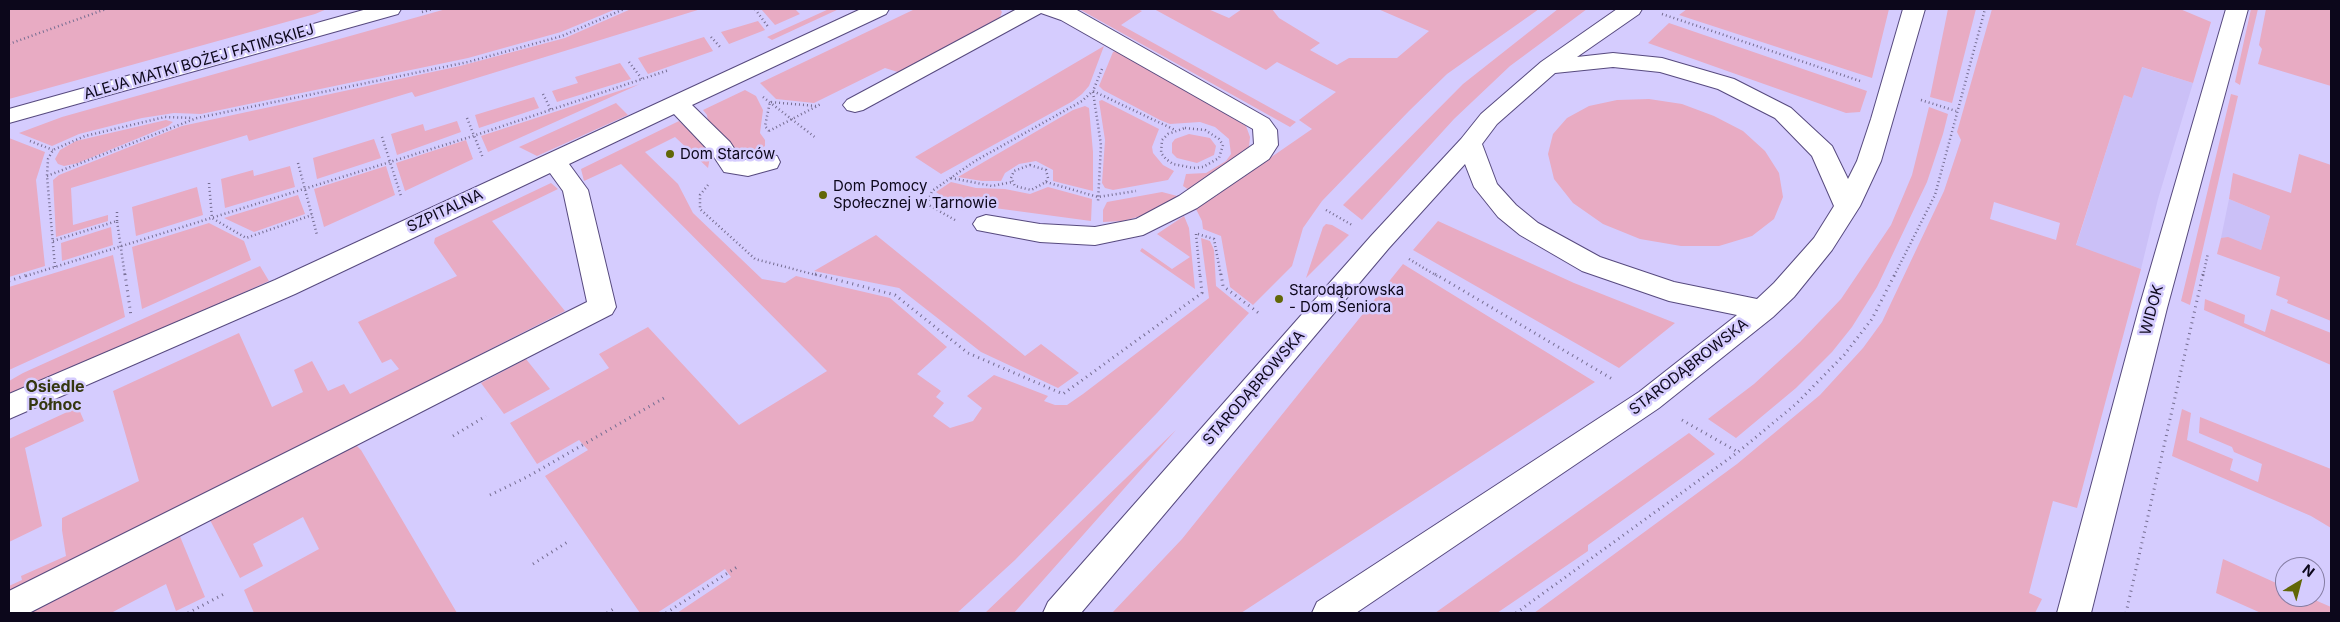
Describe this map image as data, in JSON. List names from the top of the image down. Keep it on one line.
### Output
{"streets":{"street":["ALEJA MATKI BOŻEJ FATIMSKIEJ","SZPITALNA","WIDOK","STARODĄBROWSKA"]},"districts":["Osiedle Północ"],"places":["Dom Starców","Dom Pomocy Społecznej w Tarnowie","Starodąbrowska - Dom Seniora"],"north":"top right"}
